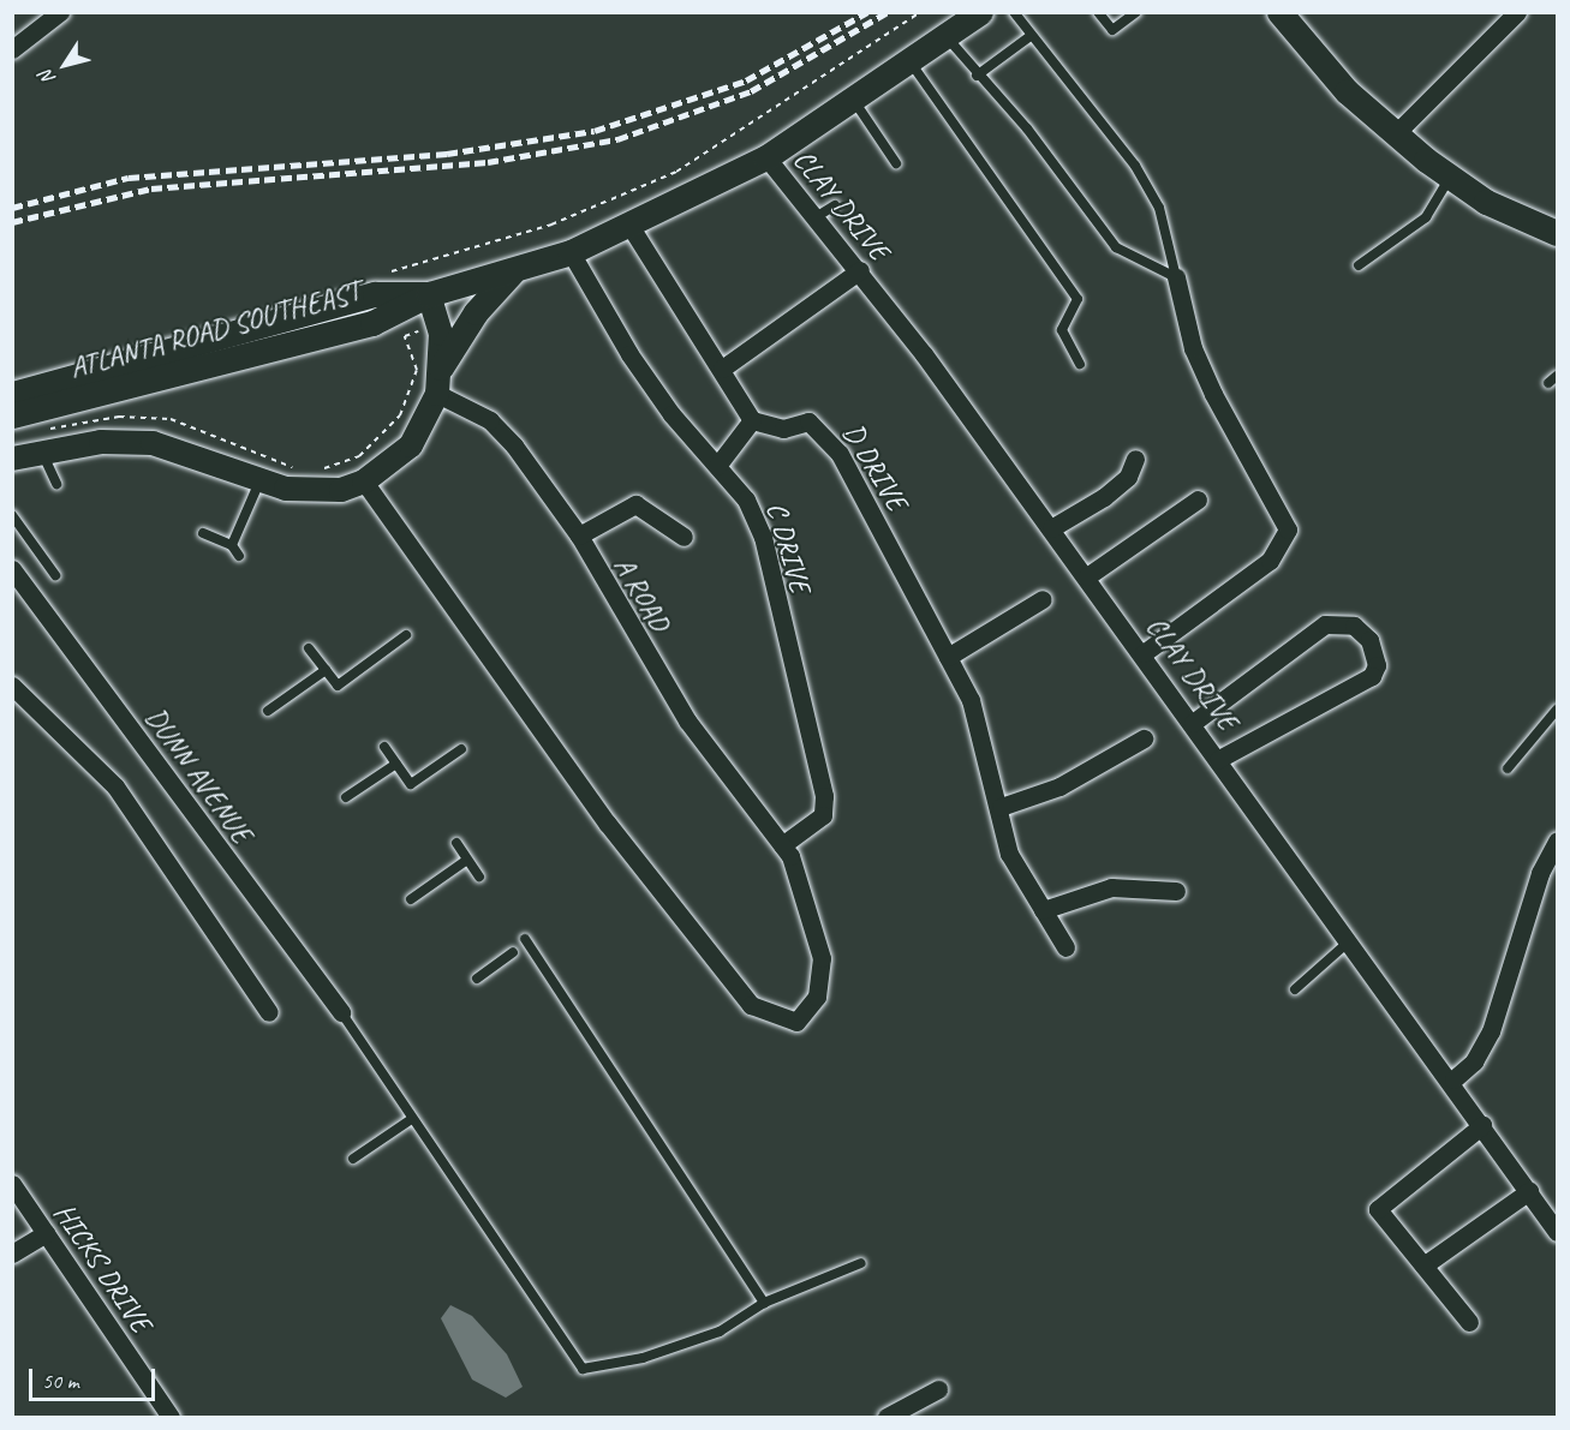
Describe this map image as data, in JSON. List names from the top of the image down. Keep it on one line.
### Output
{"streets":{"main road":["ATLANTA ROAD SOUTHEAST"],"street":["CLAY DRIVE","D DRIVE","C DRIVE","A ROAD","DUNN AVENUE","HICKS DRIVE"]},"crossings":[["CLAY DRIVE","ATLANTA ROAD SOUTHEAST"],["ATLANTA ROAD SOUTHEAST","C DRIVE"],["C DRIVE","A ROAD"]],"scale_bar":"50 m","north":"bottom left"}
